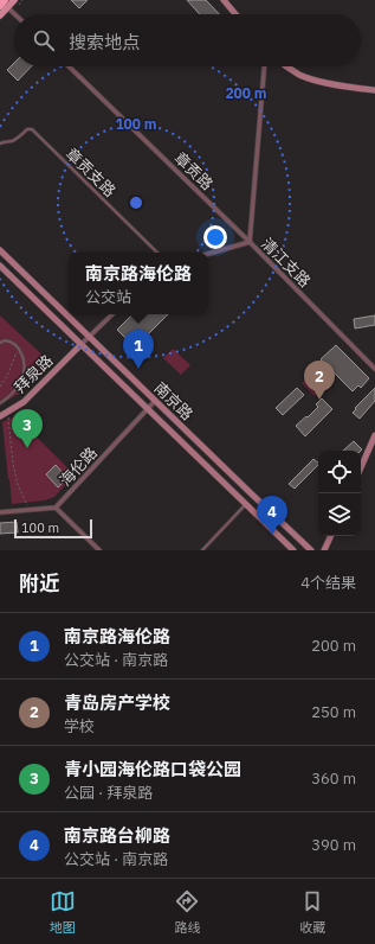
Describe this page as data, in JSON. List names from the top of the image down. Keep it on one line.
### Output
{"streets":{"main road":["拜泉路","南京路"],"street":["章贡路","清江支路","海伦路"],"lane":["章贡支路"]},"crossings":[["章贡路","清江支路"],["拜泉路","南京路"],["南京路","海伦路"]],"scale_bar":"100 m","page":{"search":"搜索地点","popup":["南京路海伦路","公交站"],"pins":["1","2","3","4"],"scale":"100 m","heading":["附近","4个结果"],"list":[{"mark":"1","name":"南京路海伦路","note":"公交站 · 南京路","value":"200 m"},{"mark":"2","name":"青岛房产学校","note":"学校","value":"250 m"},{"mark":"3","name":"青小园海伦路口袋公园","note":"公园 · 拜泉路","value":"360 m"},{"mark":"4","name":"南京路台柳路","note":"公交站 · 南京路","value":"390 m"}],"nav":["地图","路线","收藏"]},"rings":["200 m","100 m"]}
